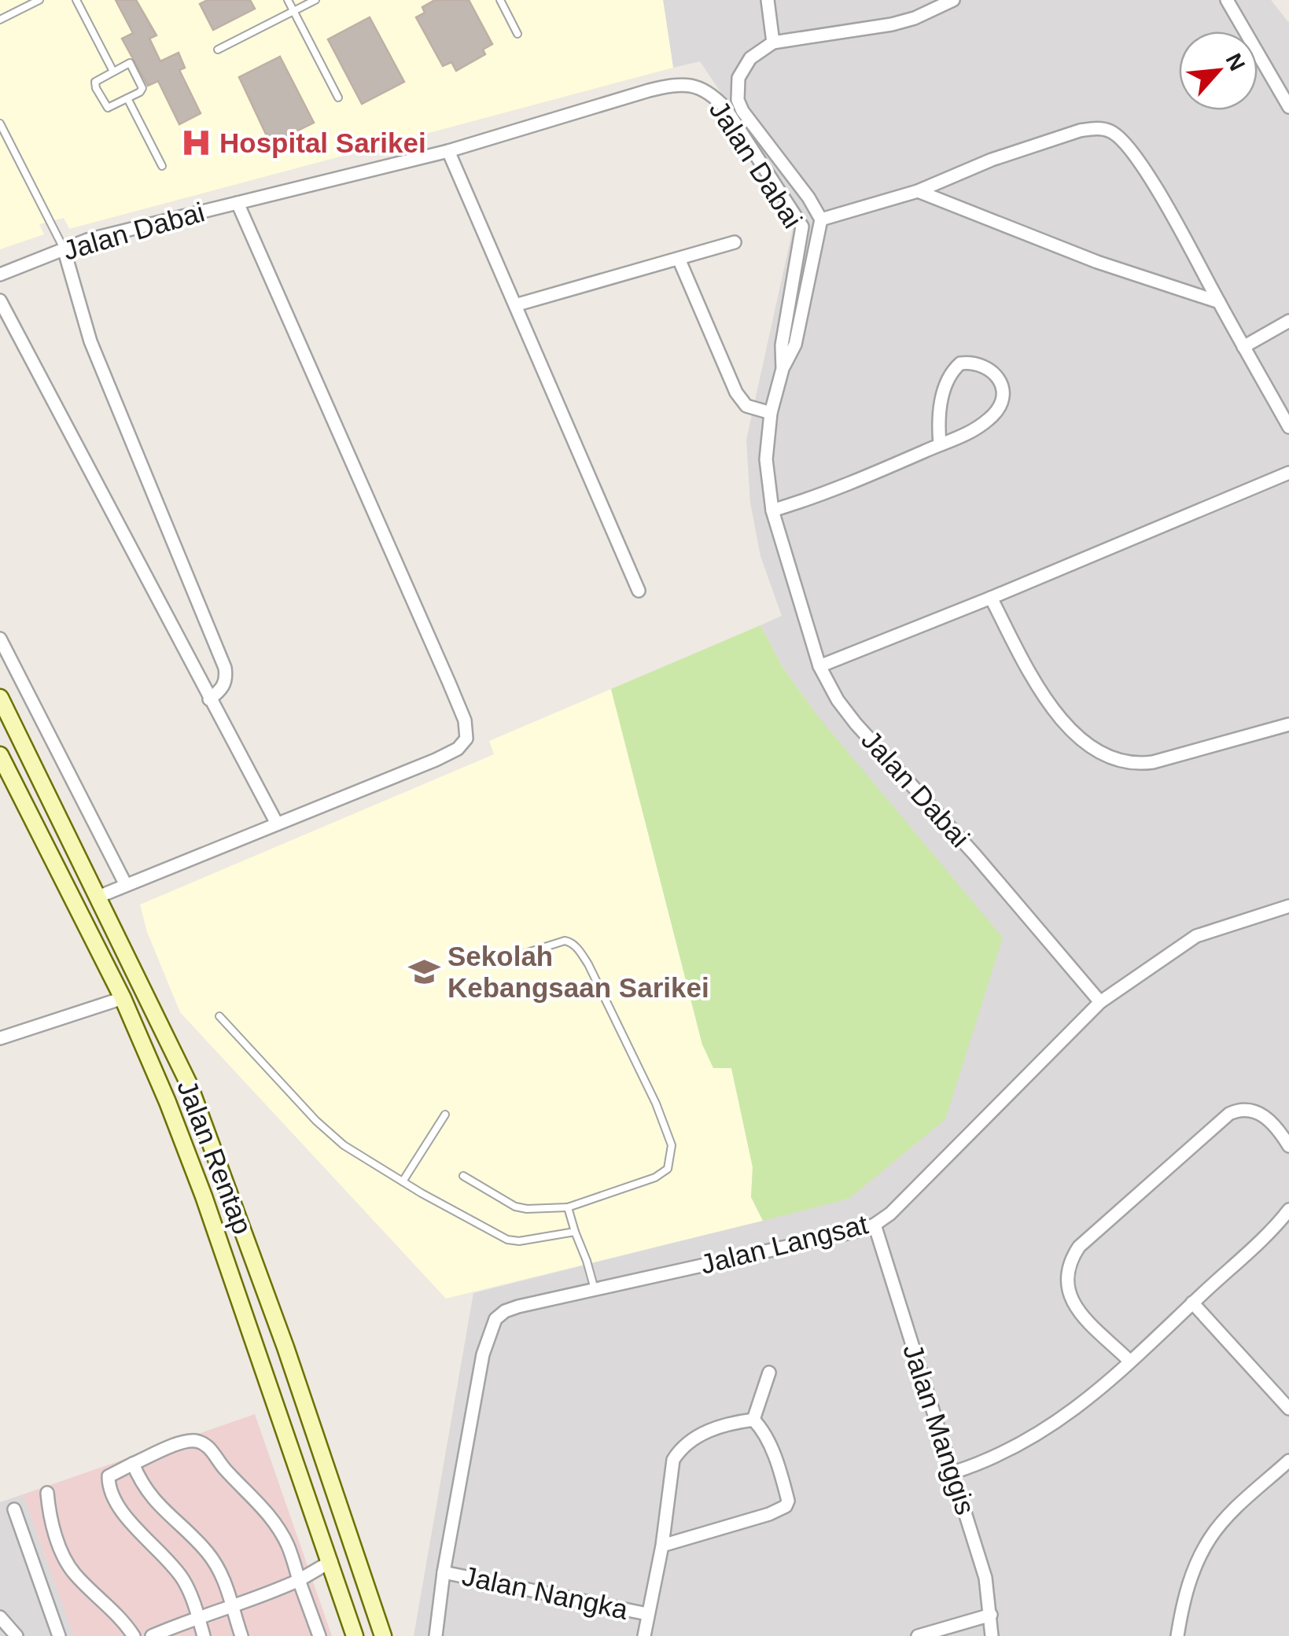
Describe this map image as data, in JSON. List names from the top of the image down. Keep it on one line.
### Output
{"streets":{"main road":["Jalan Rentap"],"street":["Jalan Dabai","Jalan Langsat","Jalan Manggis","Jalan Nangka"]},"crossings":[["Jalan Dabai","Jalan Langsat"],["Jalan Langsat","Jalan Manggis"],["Jalan Langsat","Jalan Nangka"]],"places":{"hospital":["Hospital Sarikei"],"school or university":["Sekolah Kebangsaan Sarikei"]},"north":"top right"}
